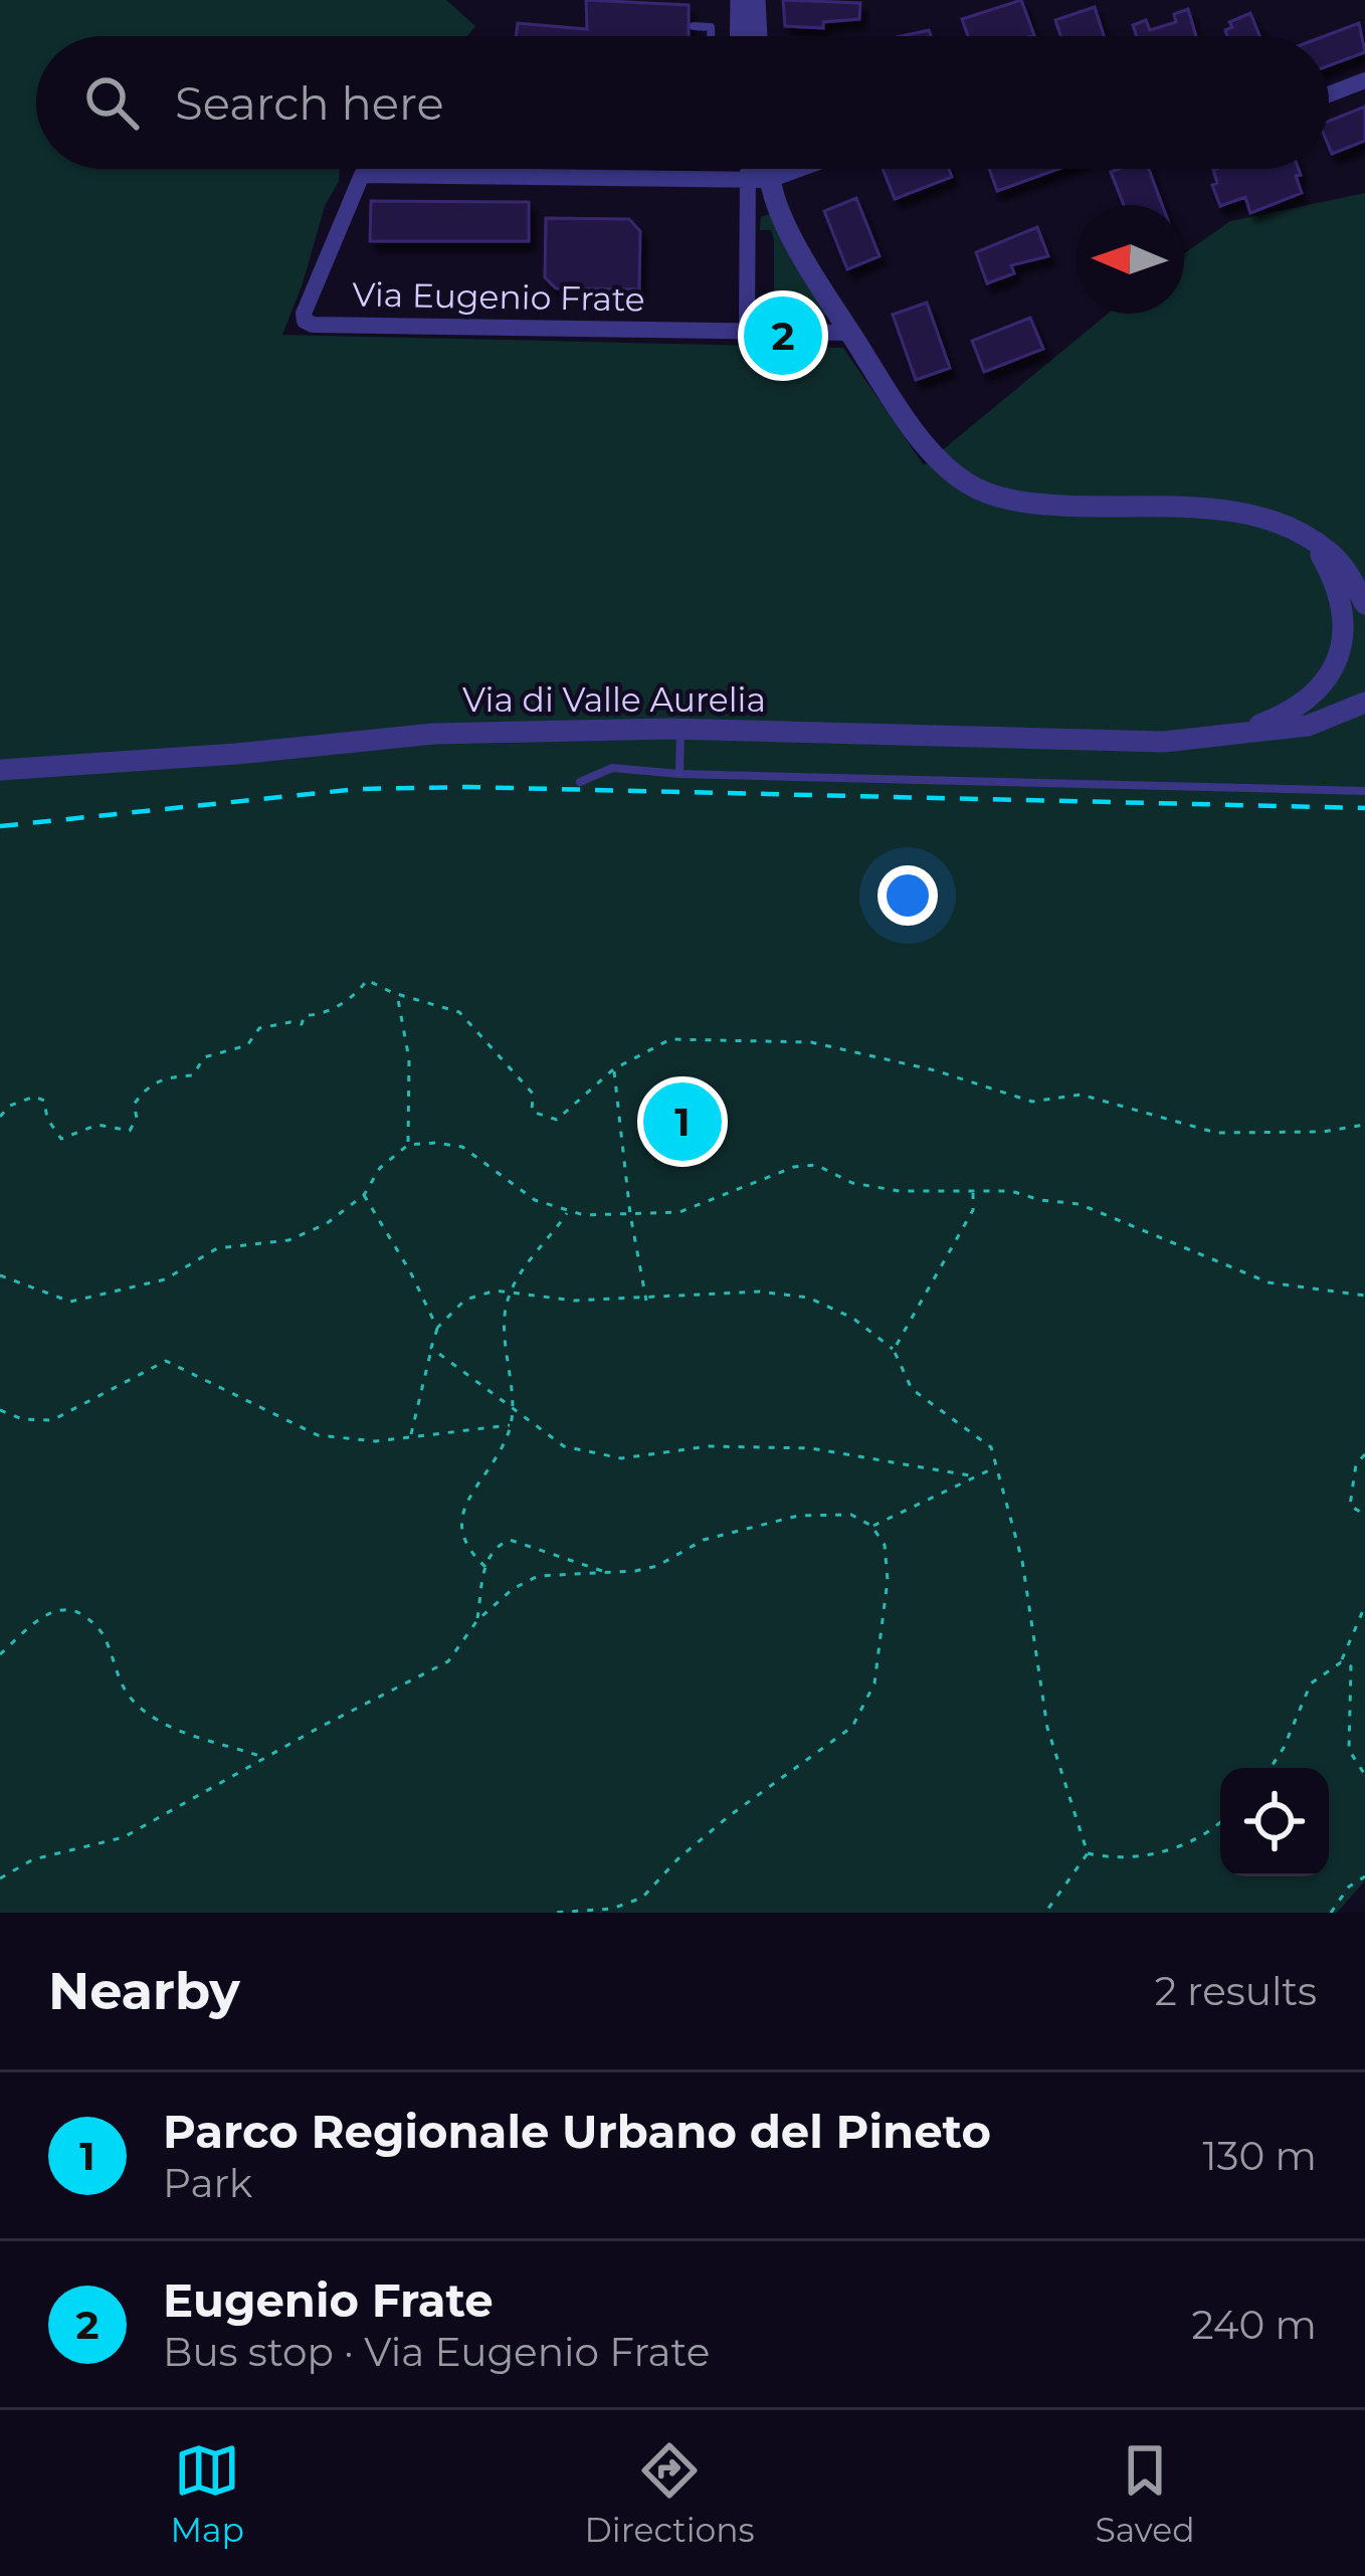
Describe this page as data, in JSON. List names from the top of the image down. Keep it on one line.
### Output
{"streets":{"street":["Via Eugenio Frate","Via di Valle Aurelia"]},"north":"left","page":{"search":"Search here","pins":["2","1"],"heading":["Nearby","2 results"],"list":[{"mark":"1","name":"Parco Regionale Urbano del Pineto","note":"Park","value":"130 m"},{"mark":"2","name":"Eugenio Frate","note":"Bus stop · Via Eugenio Frate","value":"240 m"}],"nav":["Map","Directions","Saved"]}}
